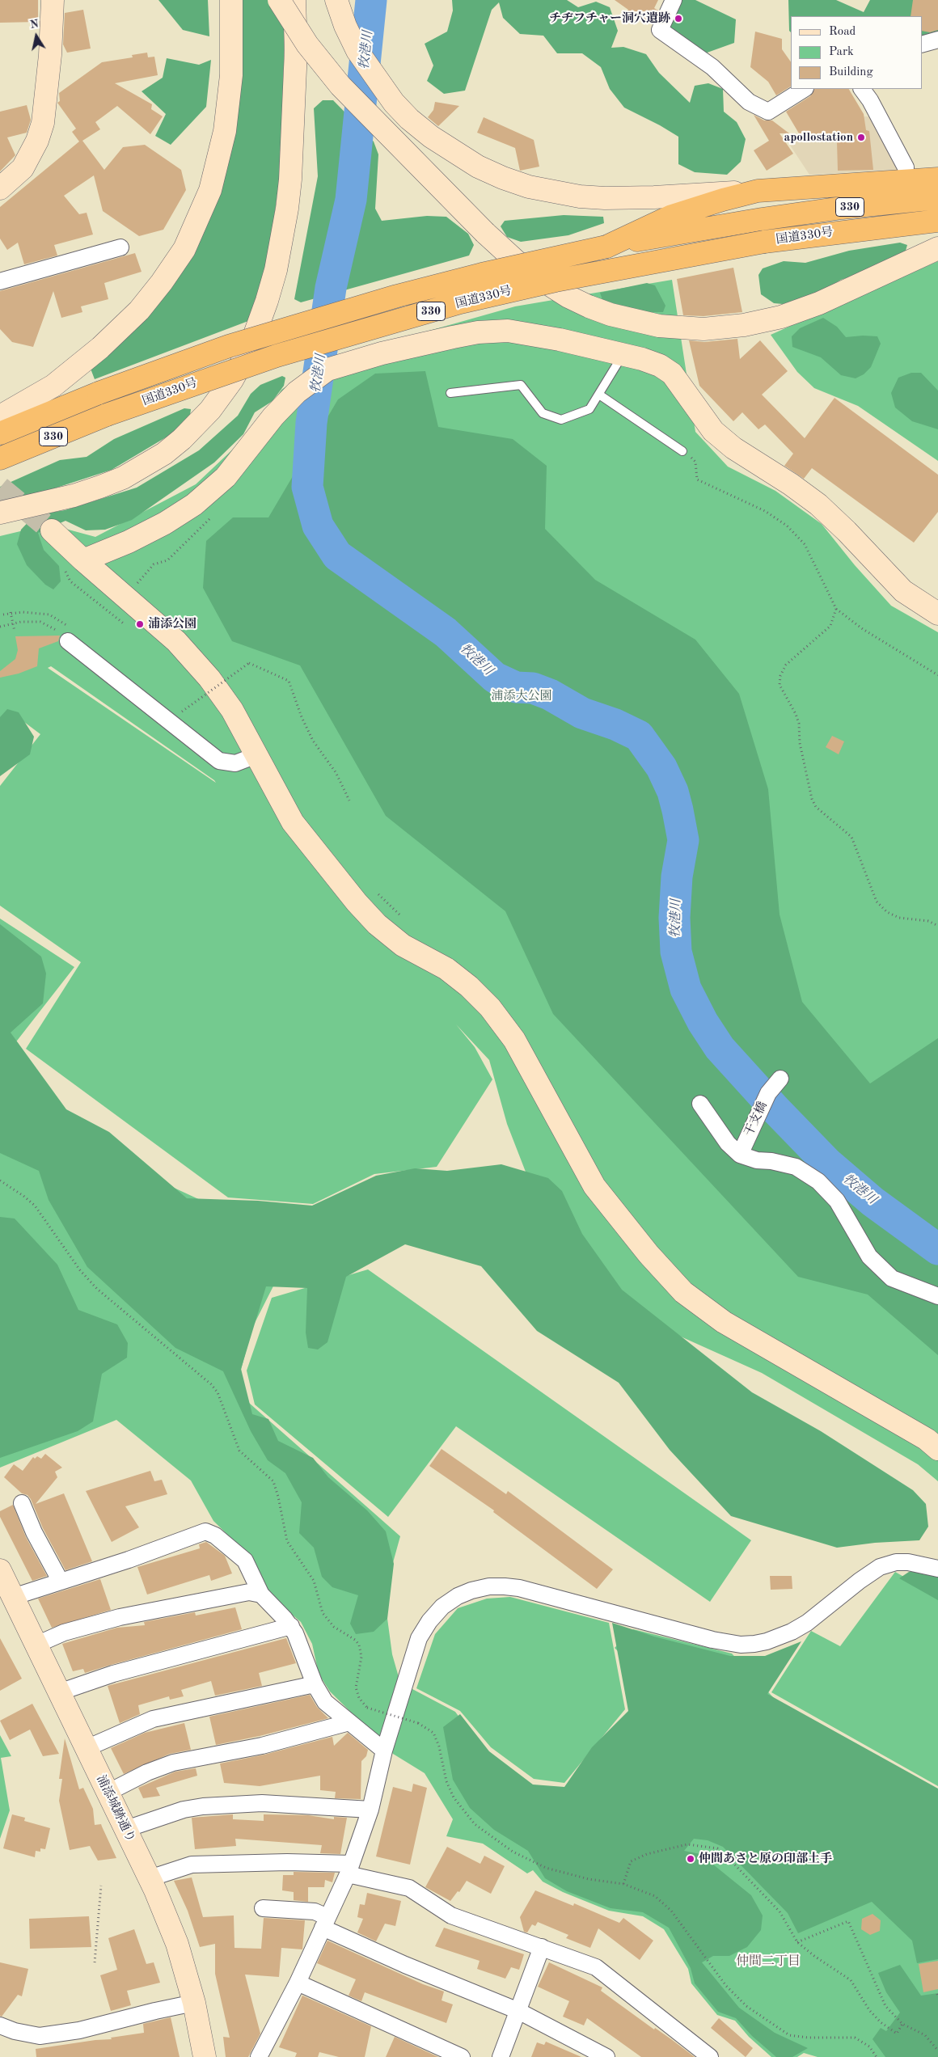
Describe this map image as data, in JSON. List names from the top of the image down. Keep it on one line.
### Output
{"streets":{"highway":["330","国道330号"],"main road":["浦添城跡通り"],"street":["干支橋"]},"crossings":[["330","国道330号"]],"districts":["仲間二丁目"],"water":["牧港川"],"parks":["浦添大公園"],"places":["チヂフチャー洞穴遺跡","apollostation","浦添公園","仲間あさと原の印部土手"],"legend":["Road","Park","Building"],"north":"top"}
